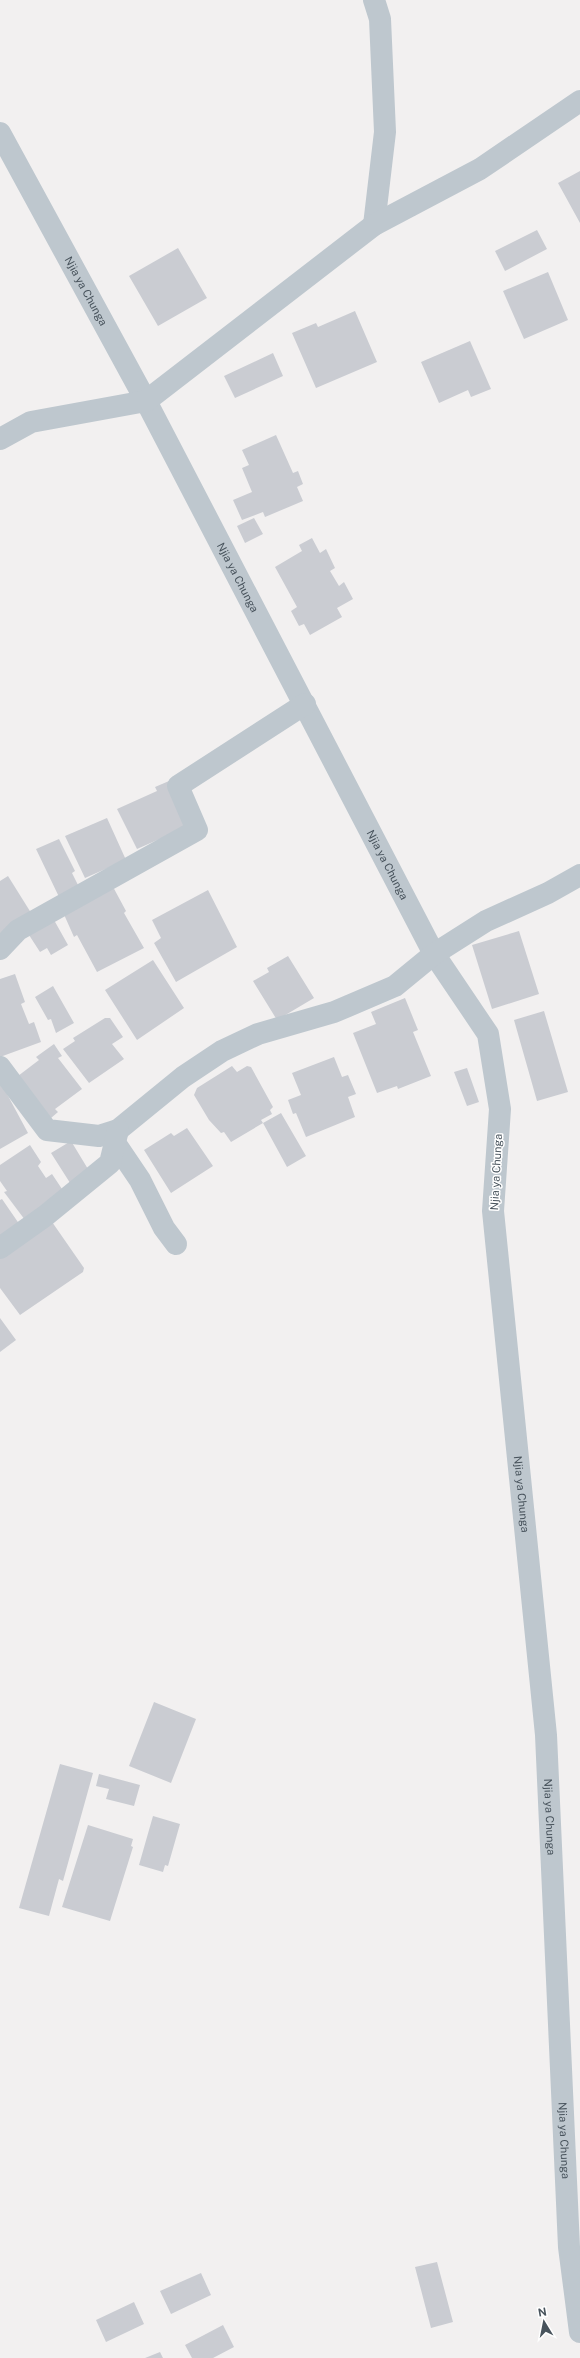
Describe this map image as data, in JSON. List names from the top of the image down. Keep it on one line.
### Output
{"streets":{"street":["Njia ya Chunga"]},"north":"top"}
